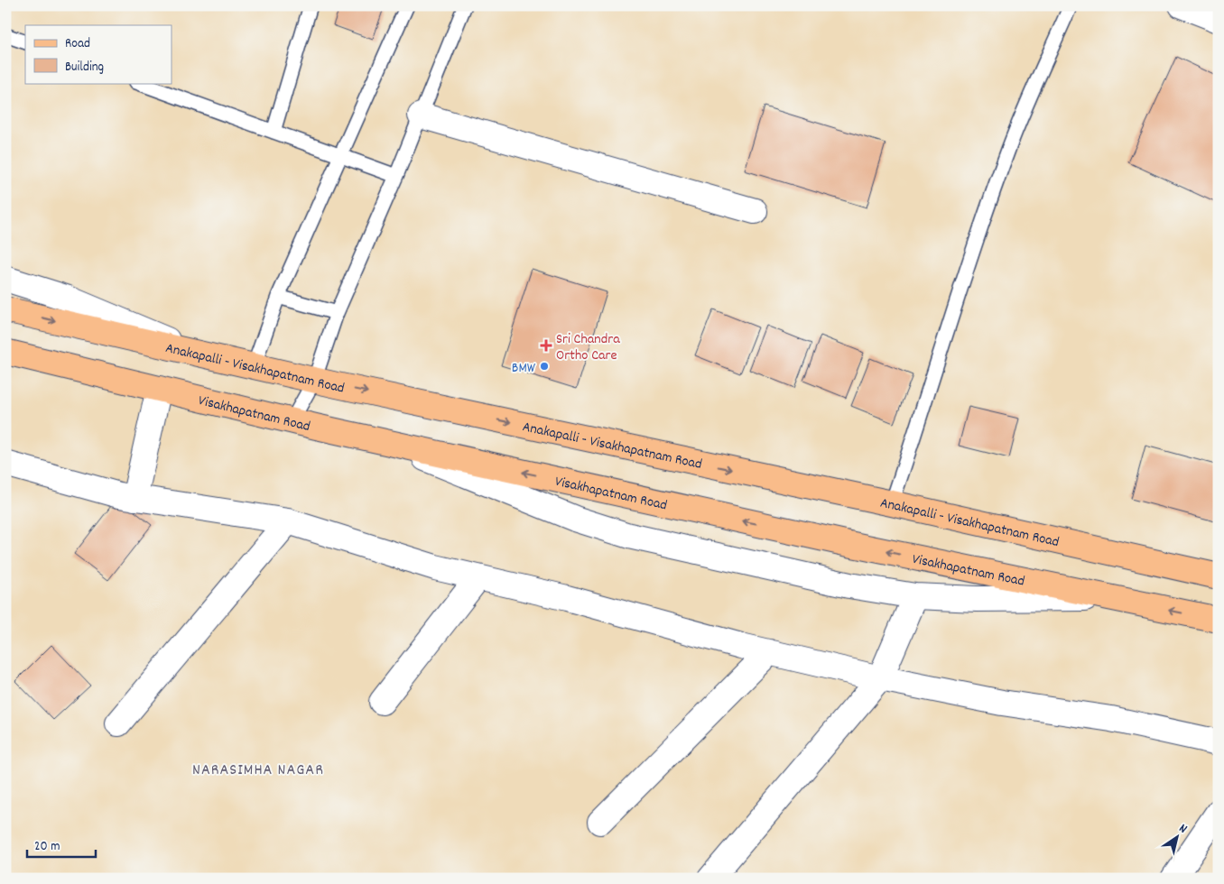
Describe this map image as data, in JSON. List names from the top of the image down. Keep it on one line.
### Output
{"streets":{"main road":["Anakapalli - Visakhapatnam Road","Visakhapatnam Road"]},"one_way":["Anakapalli - Visakhapatnam Road","Visakhapatnam Road"],"districts":["NARASIMHA NAGAR"],"places":{"health":["Sri Chandra Ortho Care"],"other":["BMW"]},"legend":["Road","Building"],"scale_bar":"20 m","north":"top right"}
